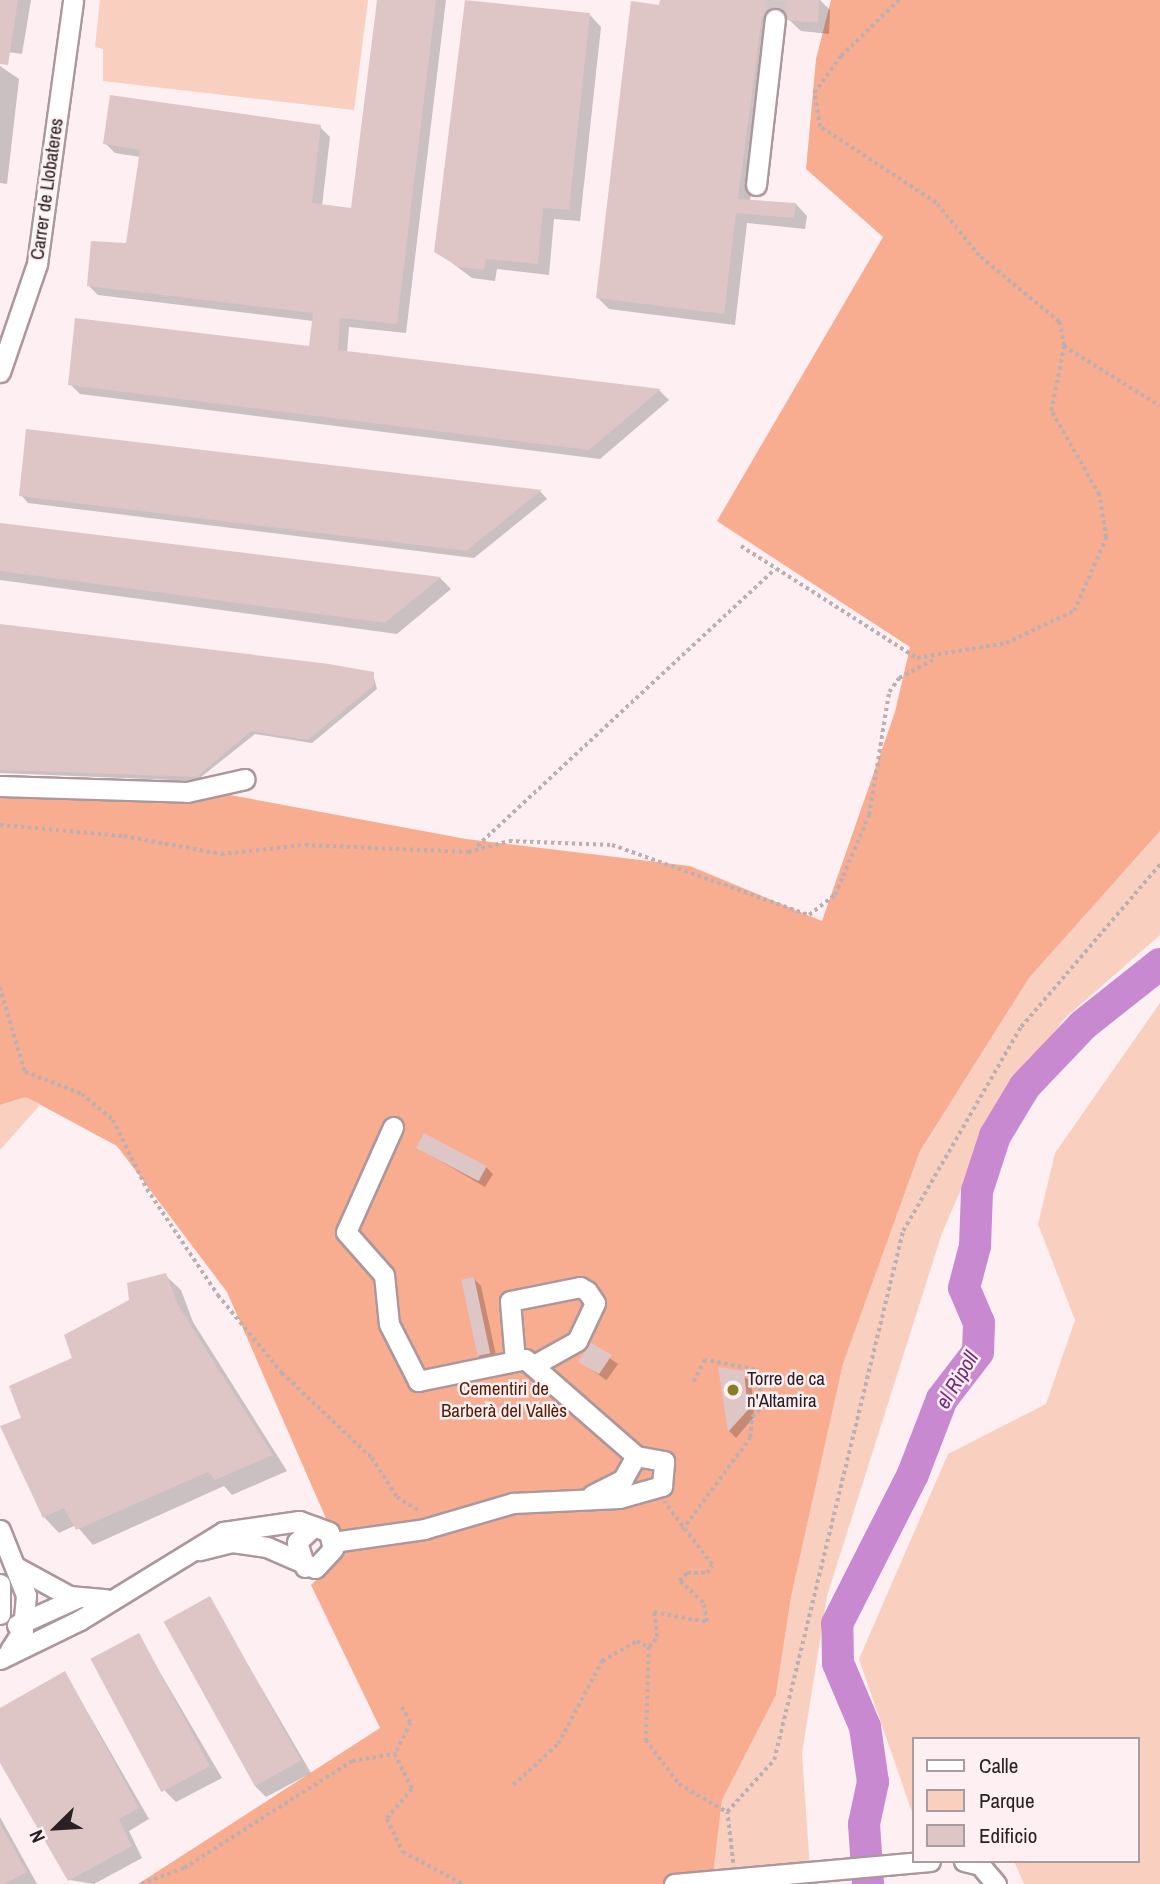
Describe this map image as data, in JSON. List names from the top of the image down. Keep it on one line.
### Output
{"streets":{"street":["Carrer de Llobateres"]},"water":["el Ripoll"],"parks":["Cementiri de Barberà del Vallès"],"places":["Torre de ca n'Altamira"],"legend":["Calle","Parque","Edificio"],"north":"bottom left"}
